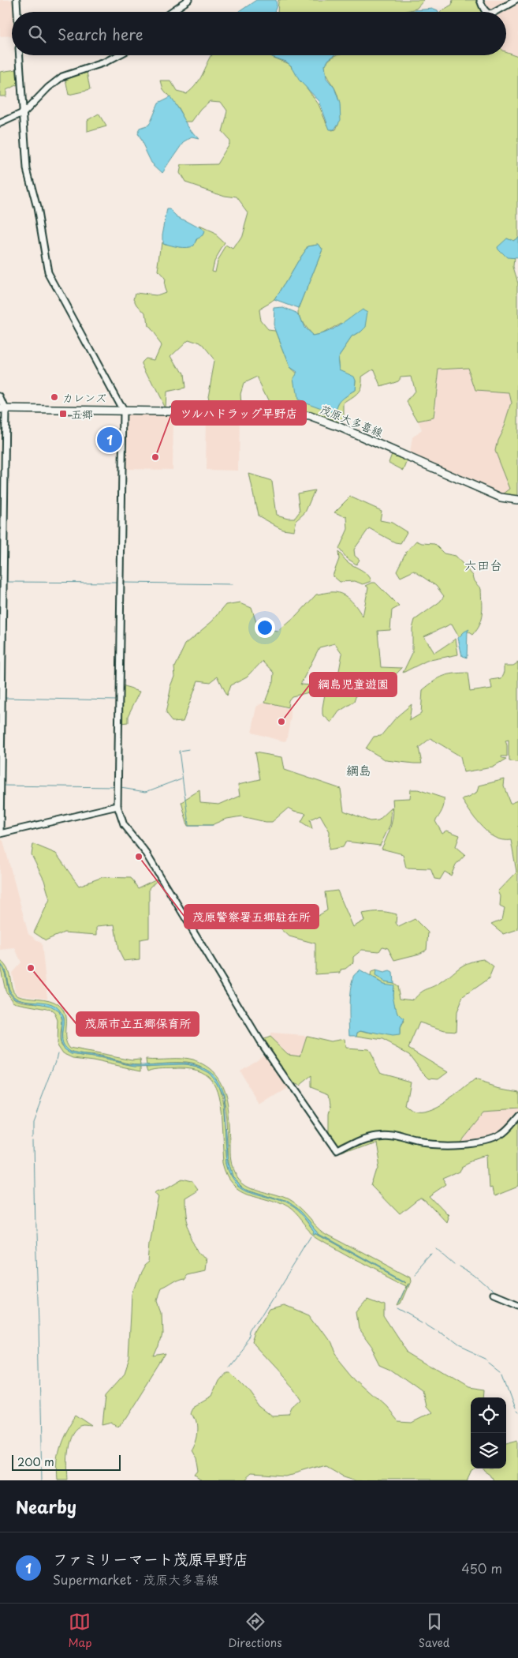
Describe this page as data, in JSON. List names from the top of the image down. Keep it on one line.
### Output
{"streets":{"main road":["茂原大多喜線"]},"districts":["六田台","綱島"],"places":{"other":["カレンズ","ツルハドラッグ早野店","綱島児童遊園","茂原警察署五郷駐在所","茂原市立五郷保育所"],"transit":["五郷"]},"scale_bar":"200 m","page":{"search":"Search here","pins":"1","scale":"200 m","heading":"Nearby","list":[{"mark":"1","name":"ファミリーマート茂原早野店","note":"Supermarket · 茂原大多喜線","value":"450 m"}],"nav":["Map","Directions","Saved"]}}
